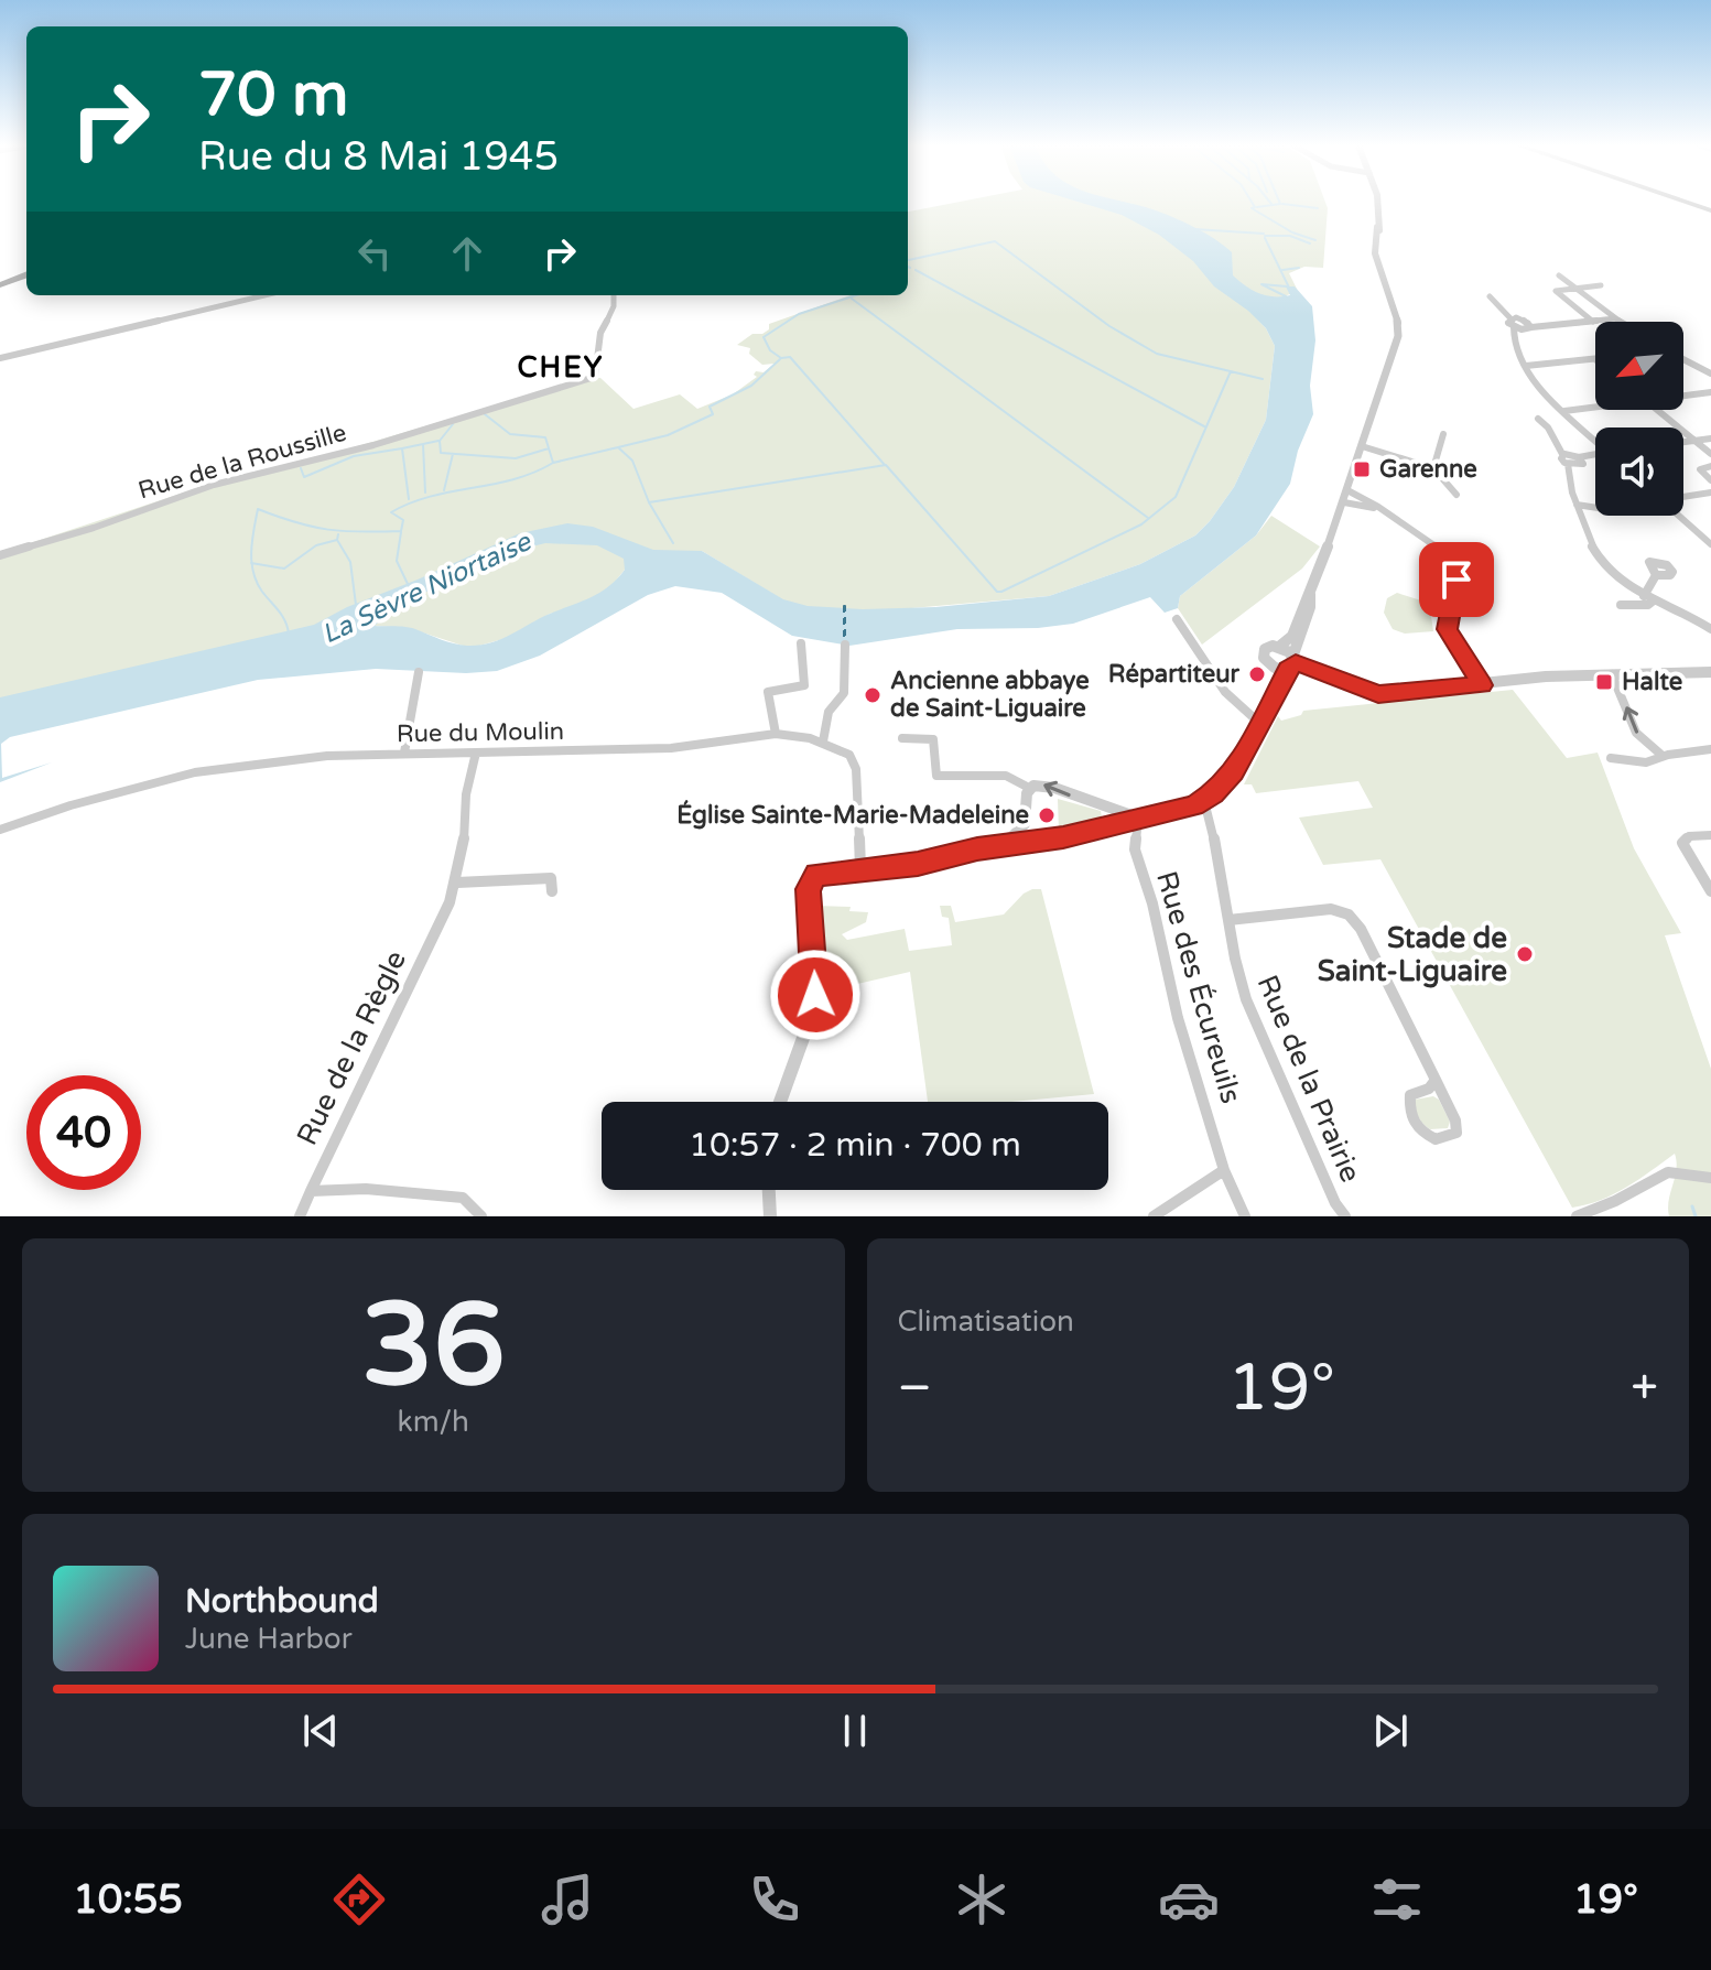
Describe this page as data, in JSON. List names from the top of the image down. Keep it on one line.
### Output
{"streets":{"street":["Rue de la Roussille","Rue du Moulin","Rue des Écureuils","Rue de la Règle","Rue de la Prairie"]},"crossings":[["Rue du Moulin","Rue de la Règle"]],"districts":["CHEY"],"water":["La Sèvre Niortaise"],"places":{"transit":["Garenne","Halte"],"other":["Répartiteur","Ancienne abbaye de Saint-Liguaire","Église Sainte-Marie-Madeleine","Stade de Saint-Liguaire"]},"north":"bottom left","page":{"turn":["70 m","Rue du 8 Mai 1945"],"limit":"40","trip":"10:57 · 2 min · 700 m","tile":[["36","km/h"],"Climatisation"],"heat":["−","19°","+"],"song":["Northbound","June Harbor"],"tabs":["10:55","19°"]}}
